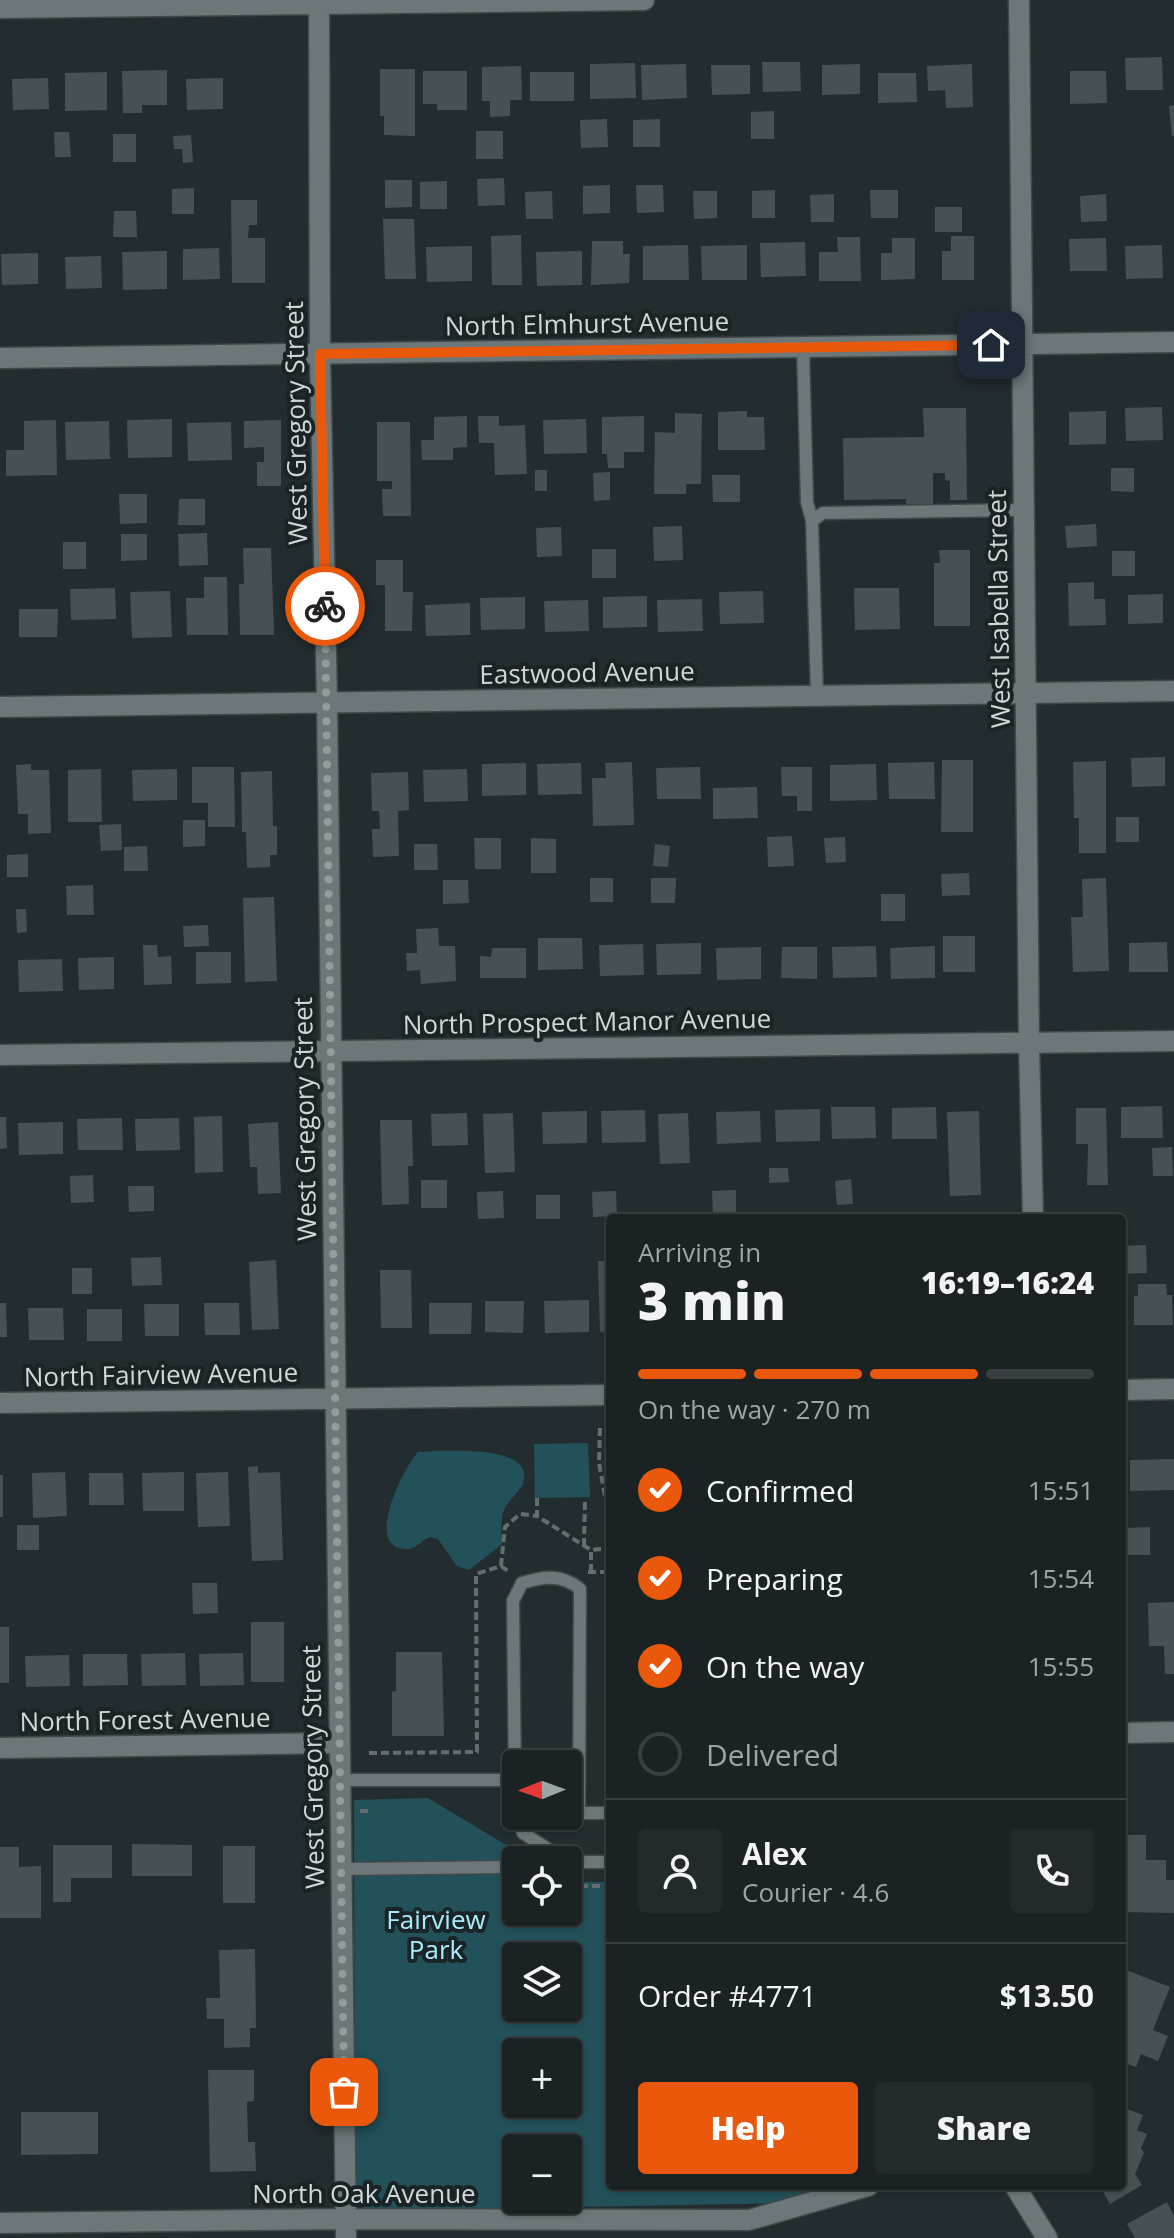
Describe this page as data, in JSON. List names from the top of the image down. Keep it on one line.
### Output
{"streets":{"street":["North Elmhurst Avenue","West Gregory Street","West Isabella Street","Eastwood Avenue","North Prospect Manor Avenue","North Fairview Avenue","North Forest Avenue","North Oak Avenue"]},"crossings":[["North Elmhurst Avenue","West Gregory Street"],["North Elmhurst Avenue","West Isabella Street"],["West Gregory Street","Eastwood Avenue"],["West Gregory Street","North Prospect Manor Avenue"],["West Gregory Street","North Fairview Avenue"],["West Gregory Street","North Forest Avenue"],["West Gregory Street","North Oak Avenue"],["West Isabella Street","Eastwood Avenue"],["West Isabella Street","North Prospect Manor Avenue"]],"parks":["Fairview Park"],"north":"left","page":{"heading":["3 min","Arriving in","16:19–16:24"],"panel":["Alex","Courier · 4.6","Order #4771","$13.50"],"bar":"On the way · 270 m","list":[["Confirmed","15:51"],["Preparing","15:54"],["On the way","15:55"],"Delivered"],"map_buttons":["+","−"],"buttons":["Help","Share"]}}
